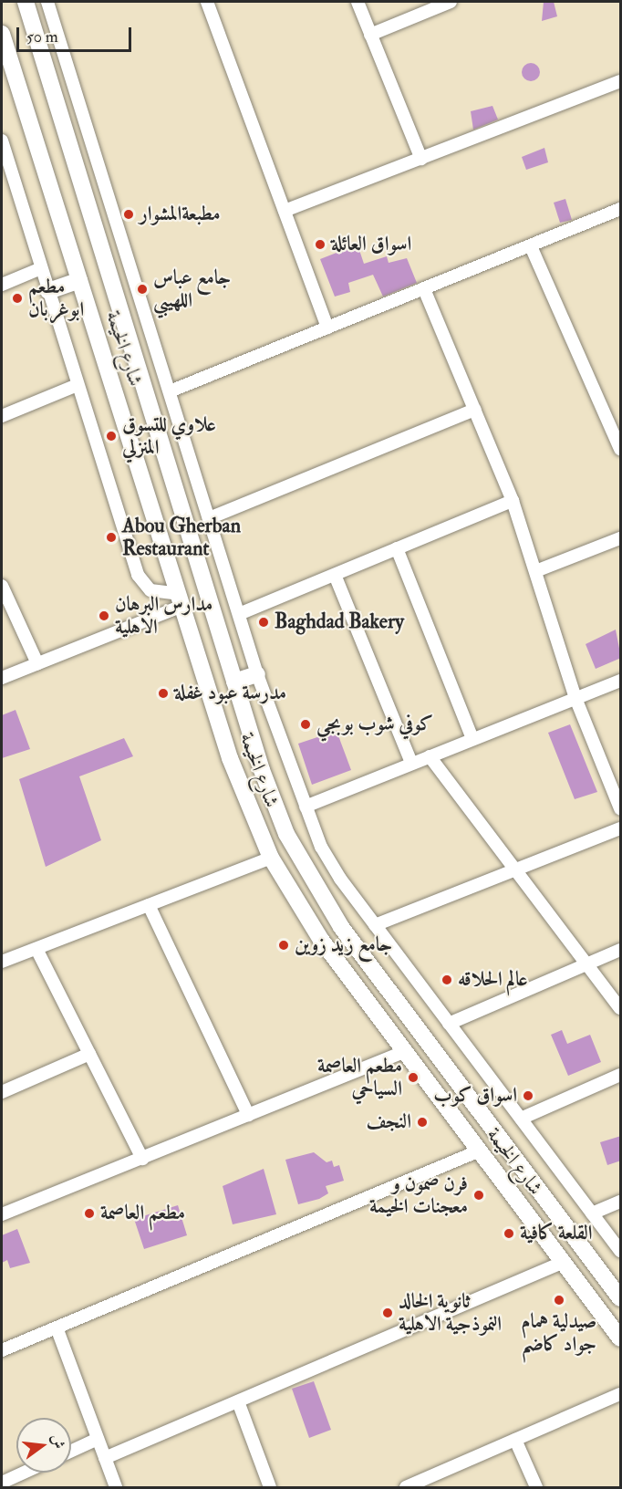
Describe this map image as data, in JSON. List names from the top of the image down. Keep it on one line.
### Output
{"streets":{"street":["شارع الخيمة"]},"places":["مطبعةالمشوار","اسواق العائلة","جامع عباس اللهيبي","مطعم ابوغربان","علاوي للتسوق المنزلي","Abou Gherban Restaurant","مدارس البرهان الاهلية","Baghdad Bakery","مدرسة عبود غفلة","كوفي شوب بوبجي","جامع زيد زوين","عالم الحلاقه","مطعم العاصمة السياحي","اسواق كوب","النجف","فرن صمون و معجنات الخيمة","مطعم العاصمة","القلعة كافية","صيدلية همام جواد كاضم","ثانوية الخالد النموذجية الاهلية"],"scale_bar":"50 m","north":"right"}
